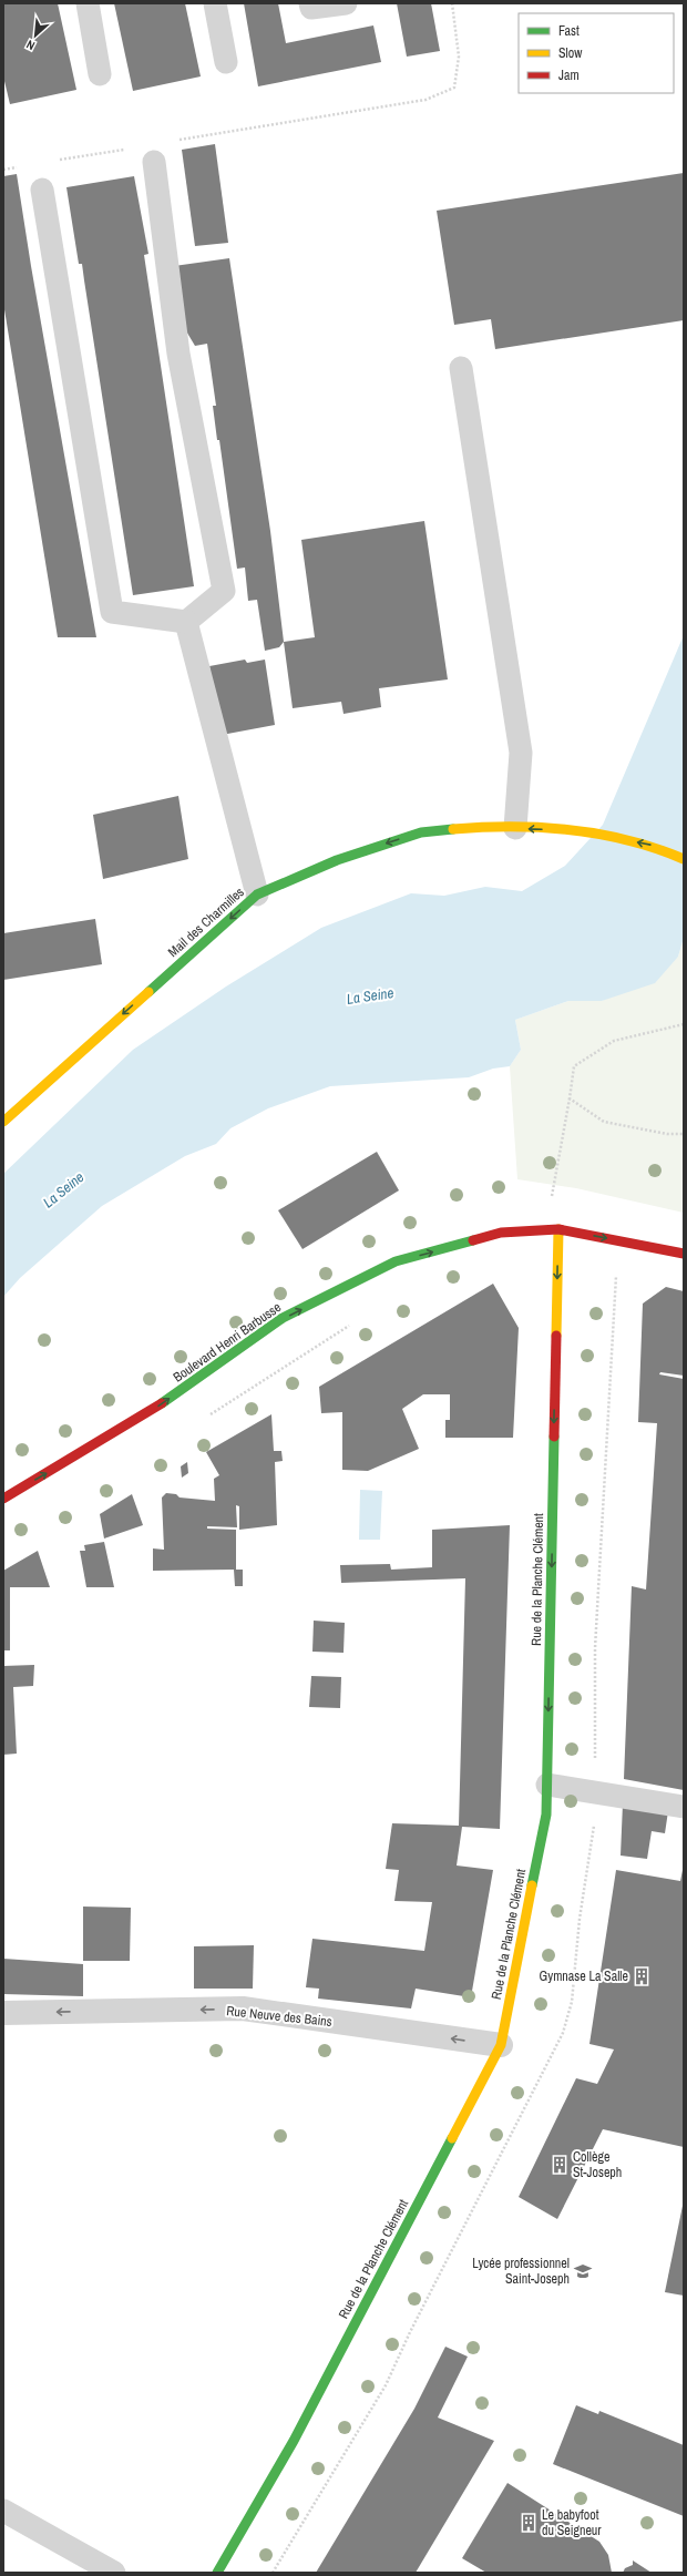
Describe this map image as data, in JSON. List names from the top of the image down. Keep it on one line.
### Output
{"streets":{"main road":["Mail des Charmilles","Boulevard Henri Barbusse","Rue de la Planche Clément"],"street":["Rue Neuve des Bains"]},"crossings":[["Boulevard Henri Barbusse","Rue de la Planche Clément"],["Rue de la Planche Clément","Rue Neuve des Bains"]],"one_way":["Mail des Charmilles","Boulevard Henri Barbusse","Rue de la Planche Clément","Rue Neuve des Bains"],"water":["La Seine"],"places":{"building":["Gymnase La Salle","Collège St-Joseph","Le babyfoot du Seigneur"],"school or university":["Lycée professionnel Saint-Joseph"]},"legend":["Fast","Slow","Jam"],"north":"bottom left"}
